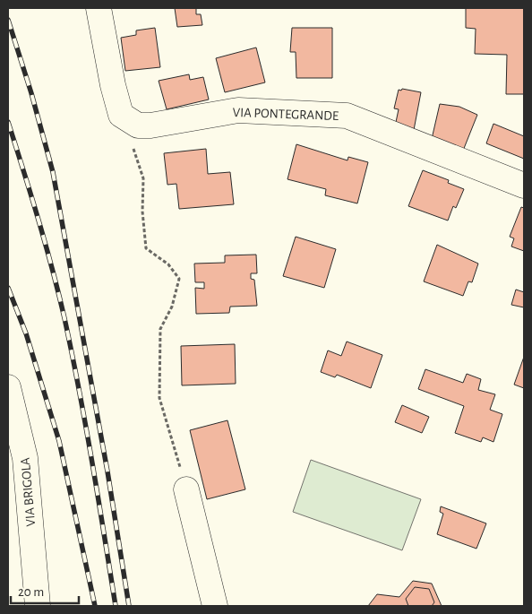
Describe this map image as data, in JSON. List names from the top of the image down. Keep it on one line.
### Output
{"streets":{"street":["VIA PONTEGRANDE","VIA BRIGOLA"]},"scale_bar":"20 m"}
